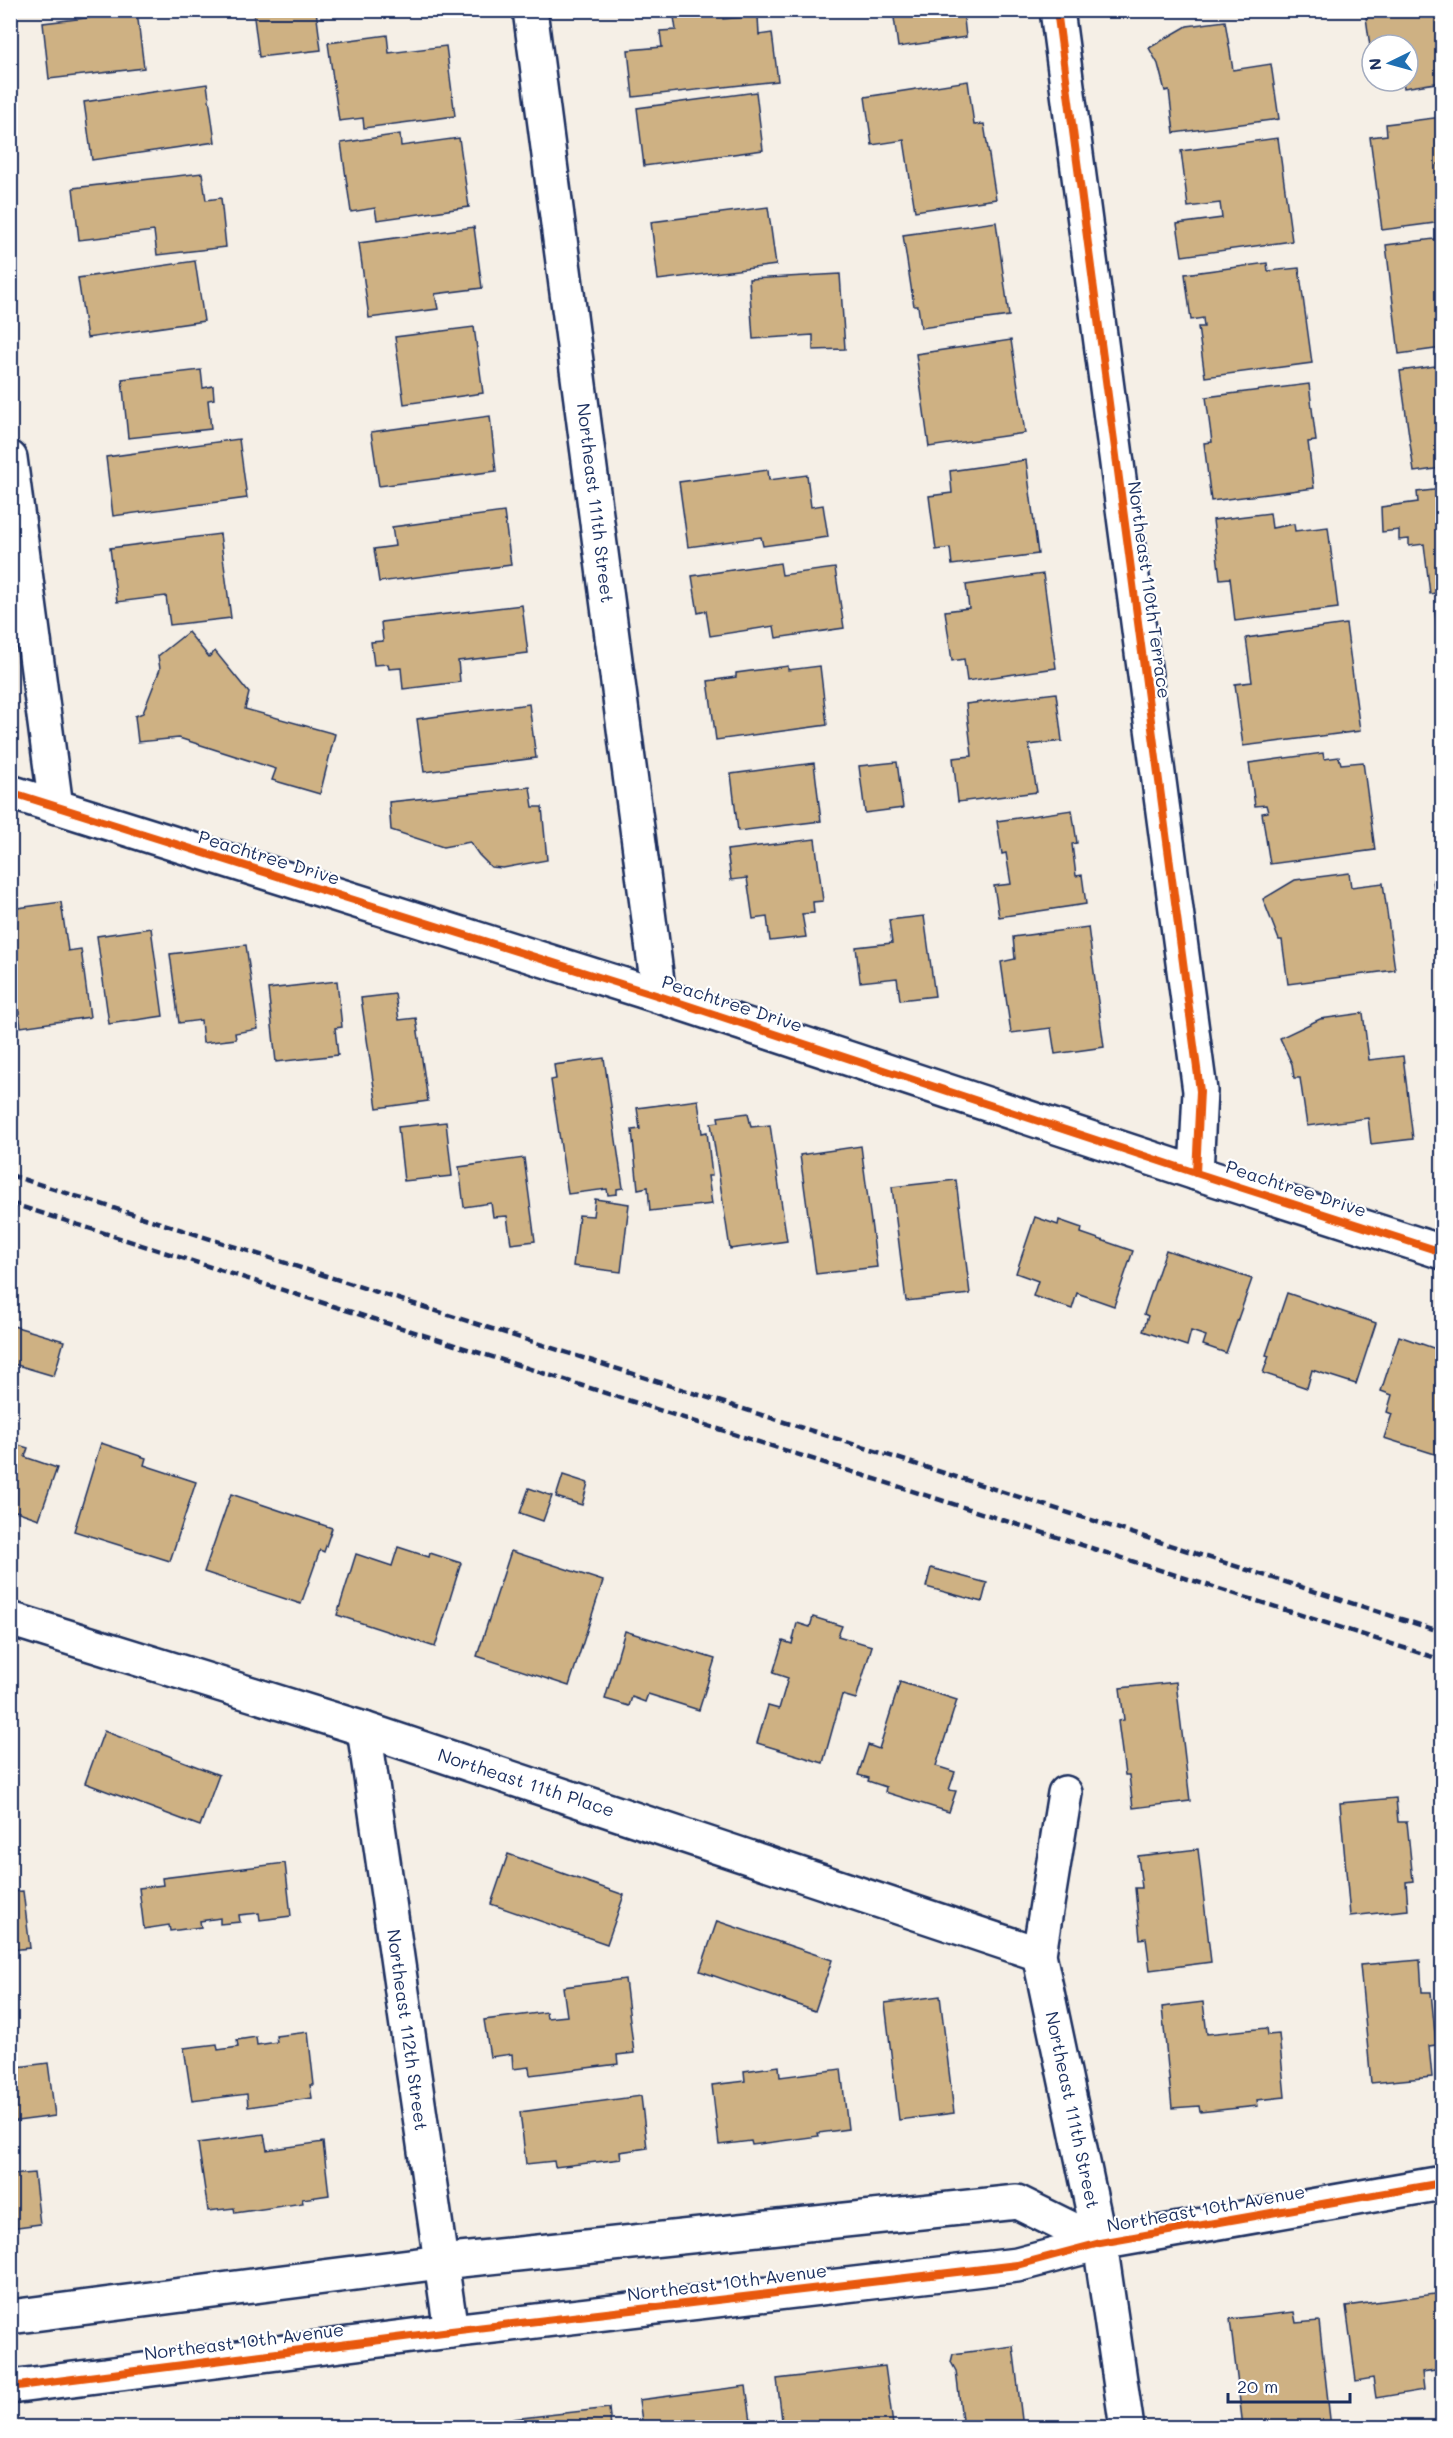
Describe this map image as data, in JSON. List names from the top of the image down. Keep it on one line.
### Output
{"streets":{"street":["Northeast 111th Street","Northeast 110th Terrace","Peachtree Drive","Northeast 11th Place","Northeast 112th Street","Northeast 10th Avenue"]},"crossings":[["Northeast 111th Street","Peachtree Drive"],["Northeast 111th Street","Northeast 11th Place"],["Northeast 111th Street","Northeast 10th Avenue"],["Northeast 110th Terrace","Peachtree Drive"],["Northeast 11th Place","Northeast 112th Street"],["Northeast 112th Street","Northeast 10th Avenue"]],"scale_bar":"20 m","north":"left"}
